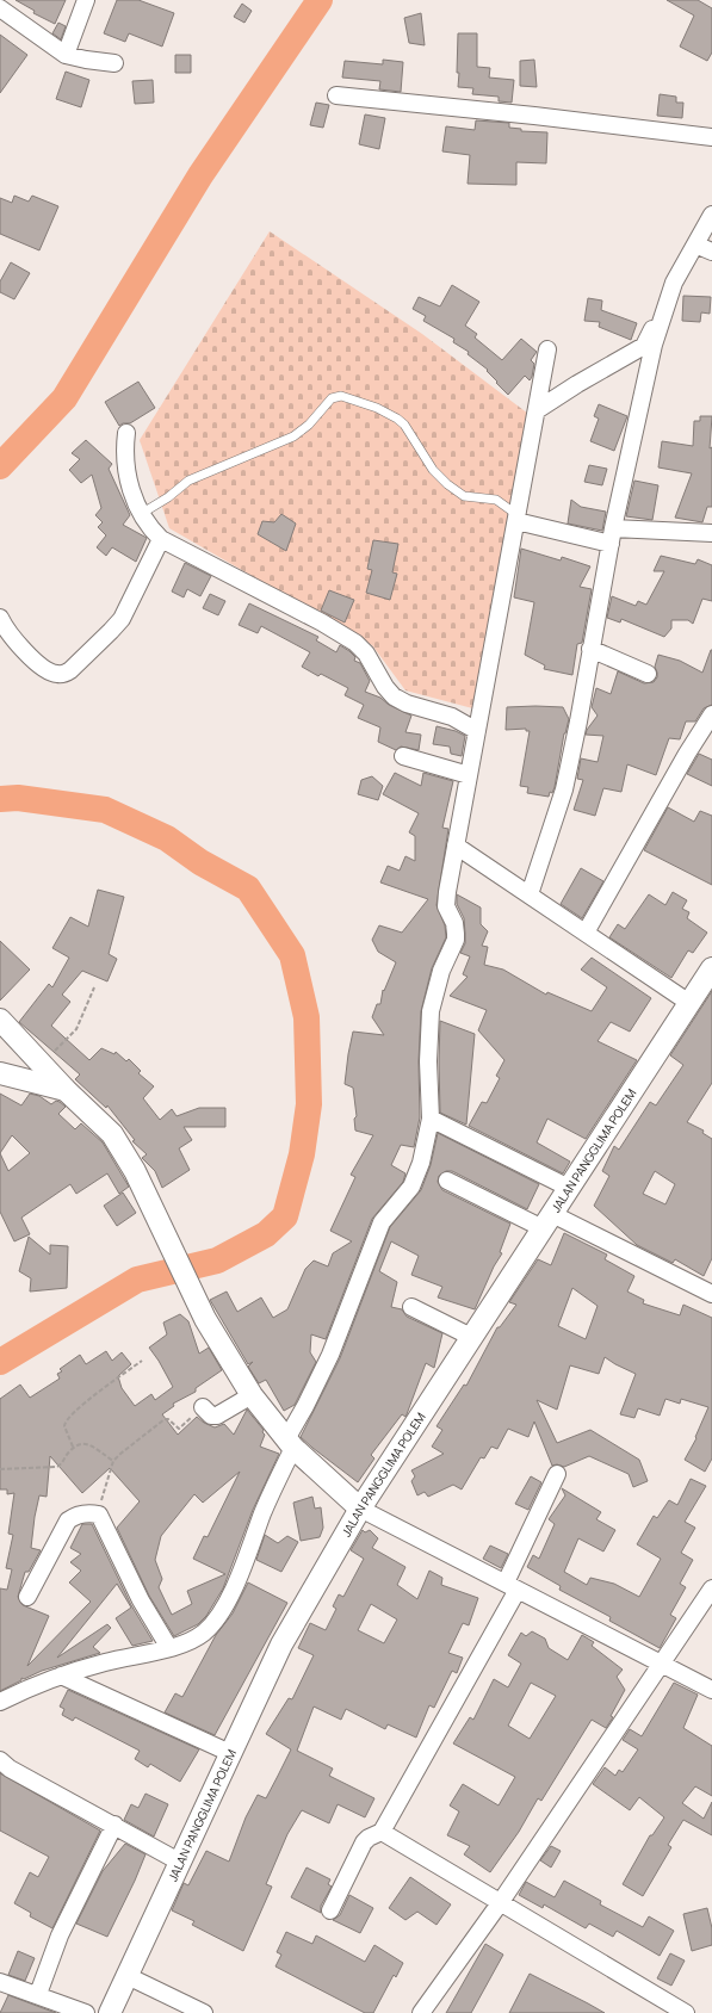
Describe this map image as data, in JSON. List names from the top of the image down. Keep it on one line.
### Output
{"streets":{"street":["JALAN PANGGLIMA POLEM"]}}
